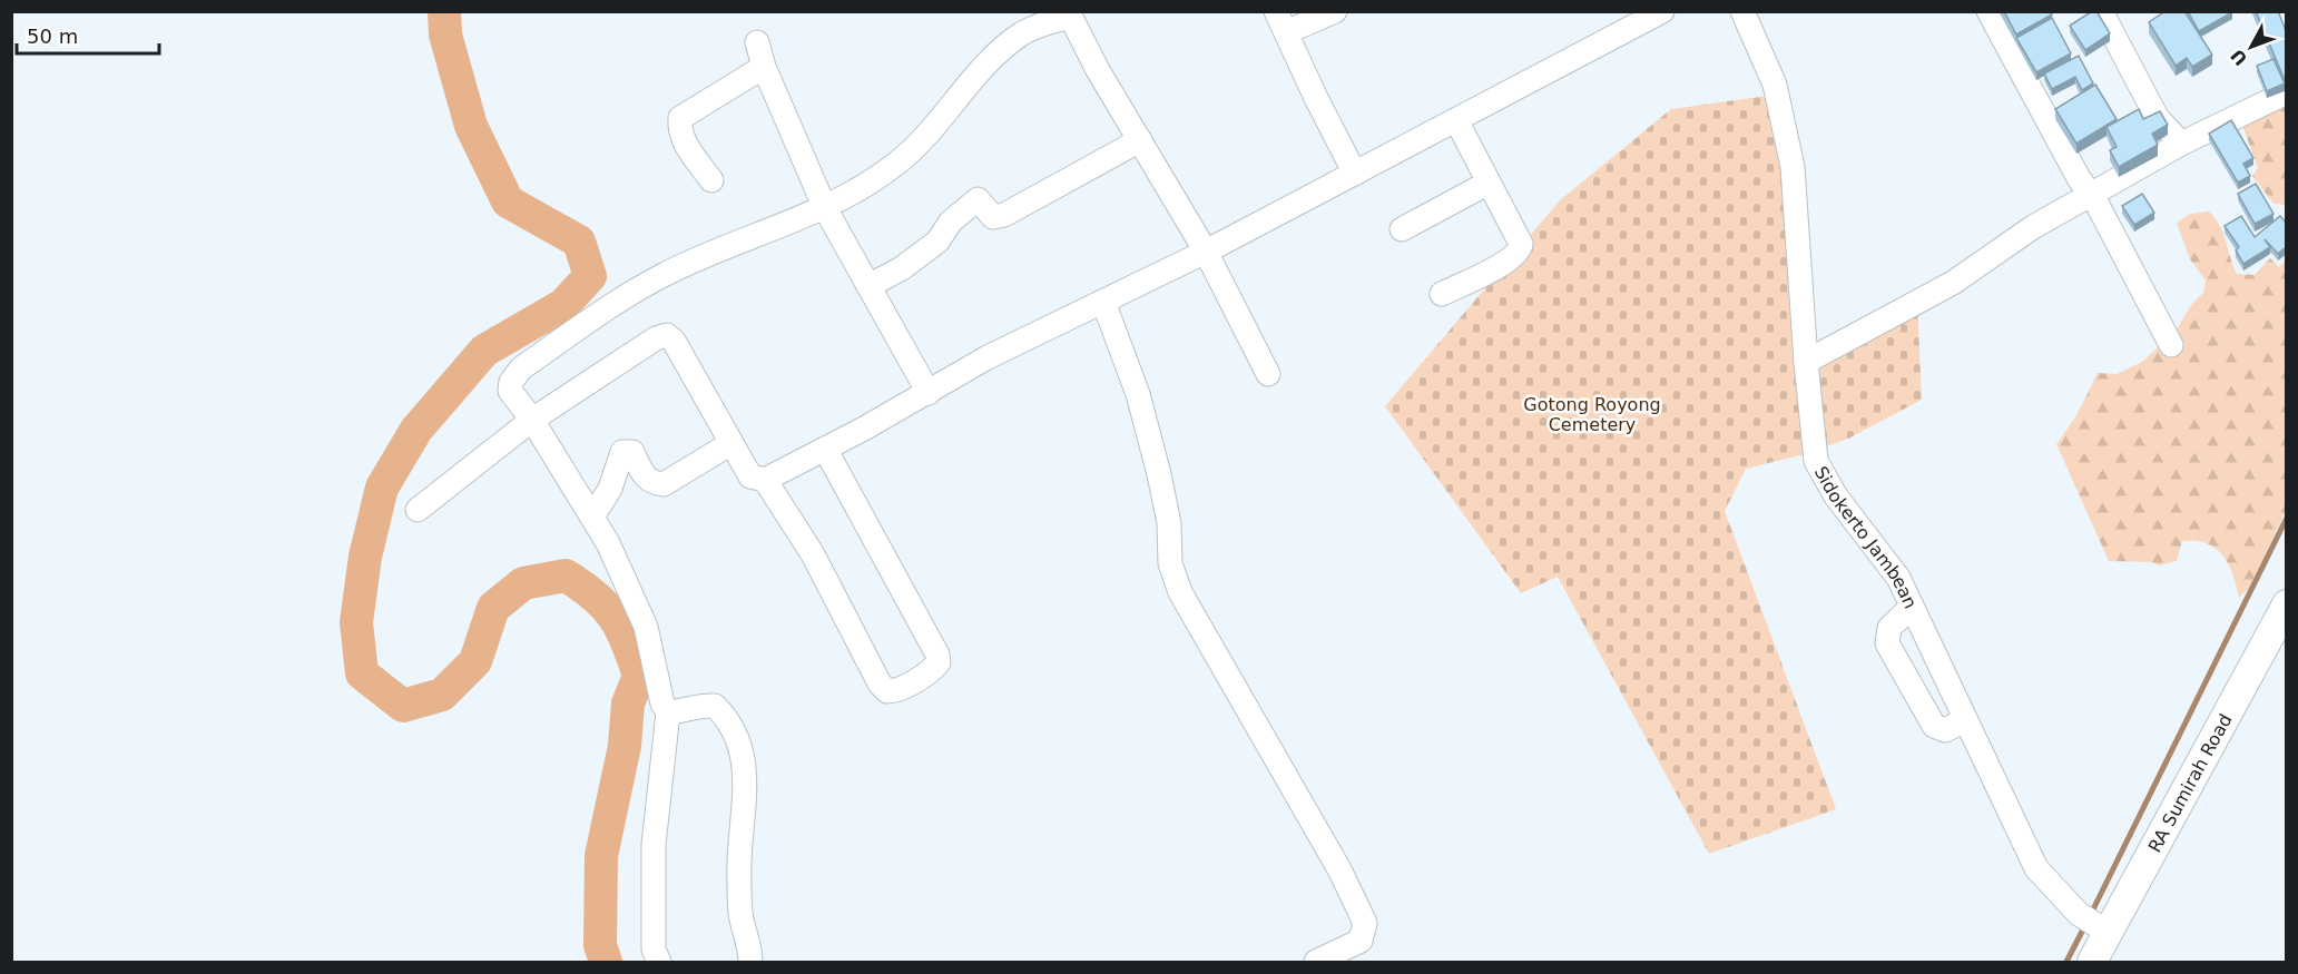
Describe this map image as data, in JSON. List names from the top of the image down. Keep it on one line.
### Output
{"streets":{"main road":["RA Sumirah Road"],"street":["Sidokerto Jambean"]},"crossings":[["Sidokerto Jambean","RA Sumirah Road"]],"parks":["Gotong Royong Cemetery"],"scale_bar":"50 m","north":"bottom left"}
